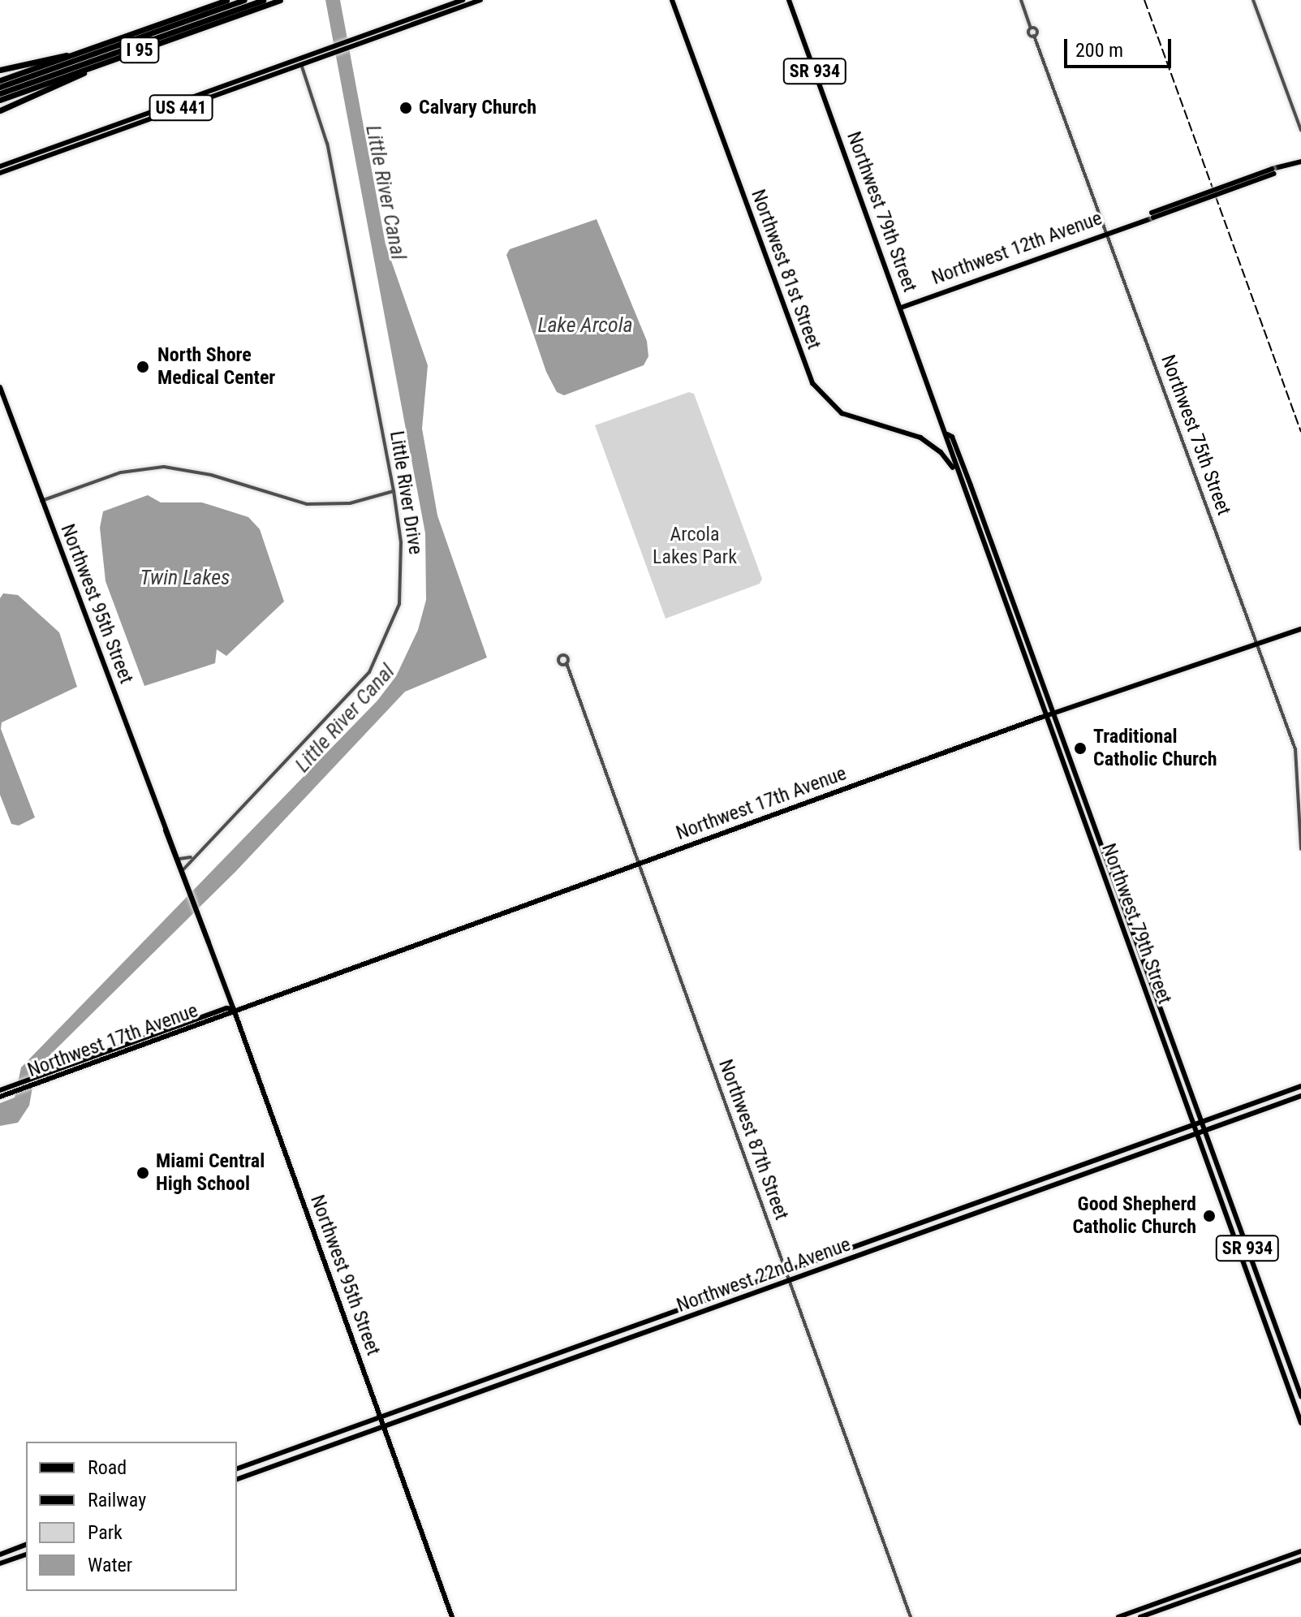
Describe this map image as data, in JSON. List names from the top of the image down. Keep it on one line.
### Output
{"streets":{"highway":["I 95"],"main road":["SR 934","US 441","Northwest 79th Street","Northwest 12th Avenue","Northwest 81st Street","Northwest 95th Street","Northwest 17th Avenue","Northwest 22nd Avenue"],"street":["Northwest 75th Street","Little River Drive","Northwest 87th Street"]},"crossings":[["US 441","Little River Drive"],["Northwest 79th Street","Northwest 12th Avenue"],["Northwest 79th Street","Northwest 81st Street"],["Northwest 79th Street","Northwest 17th Avenue"],["Northwest 79th Street","Northwest 22nd Avenue"],["Northwest 12th Avenue","Northwest 75th Street"],["Northwest 75th Street","Northwest 17th Avenue"],["Little River Drive","Northwest 95th Street"],["Northwest 95th Street","Northwest 17th Avenue"],["Northwest 95th Street","Northwest 22nd Avenue"],["Northwest 17th Avenue","Northwest 87th Street"],["Northwest 87th Street","Northwest 22nd Avenue"]],"water":["Little River Canal","Lake Arcola","Twin Lakes"],"parks":["Arcola Lakes Park"],"places":["Calvary Church","North Shore Medical Center","Traditional Catholic Church","Miami Central High School","Good Shepherd Catholic Church"],"legend":["Road","Railway","Park","Water"],"scale_bar":"200 m"}
